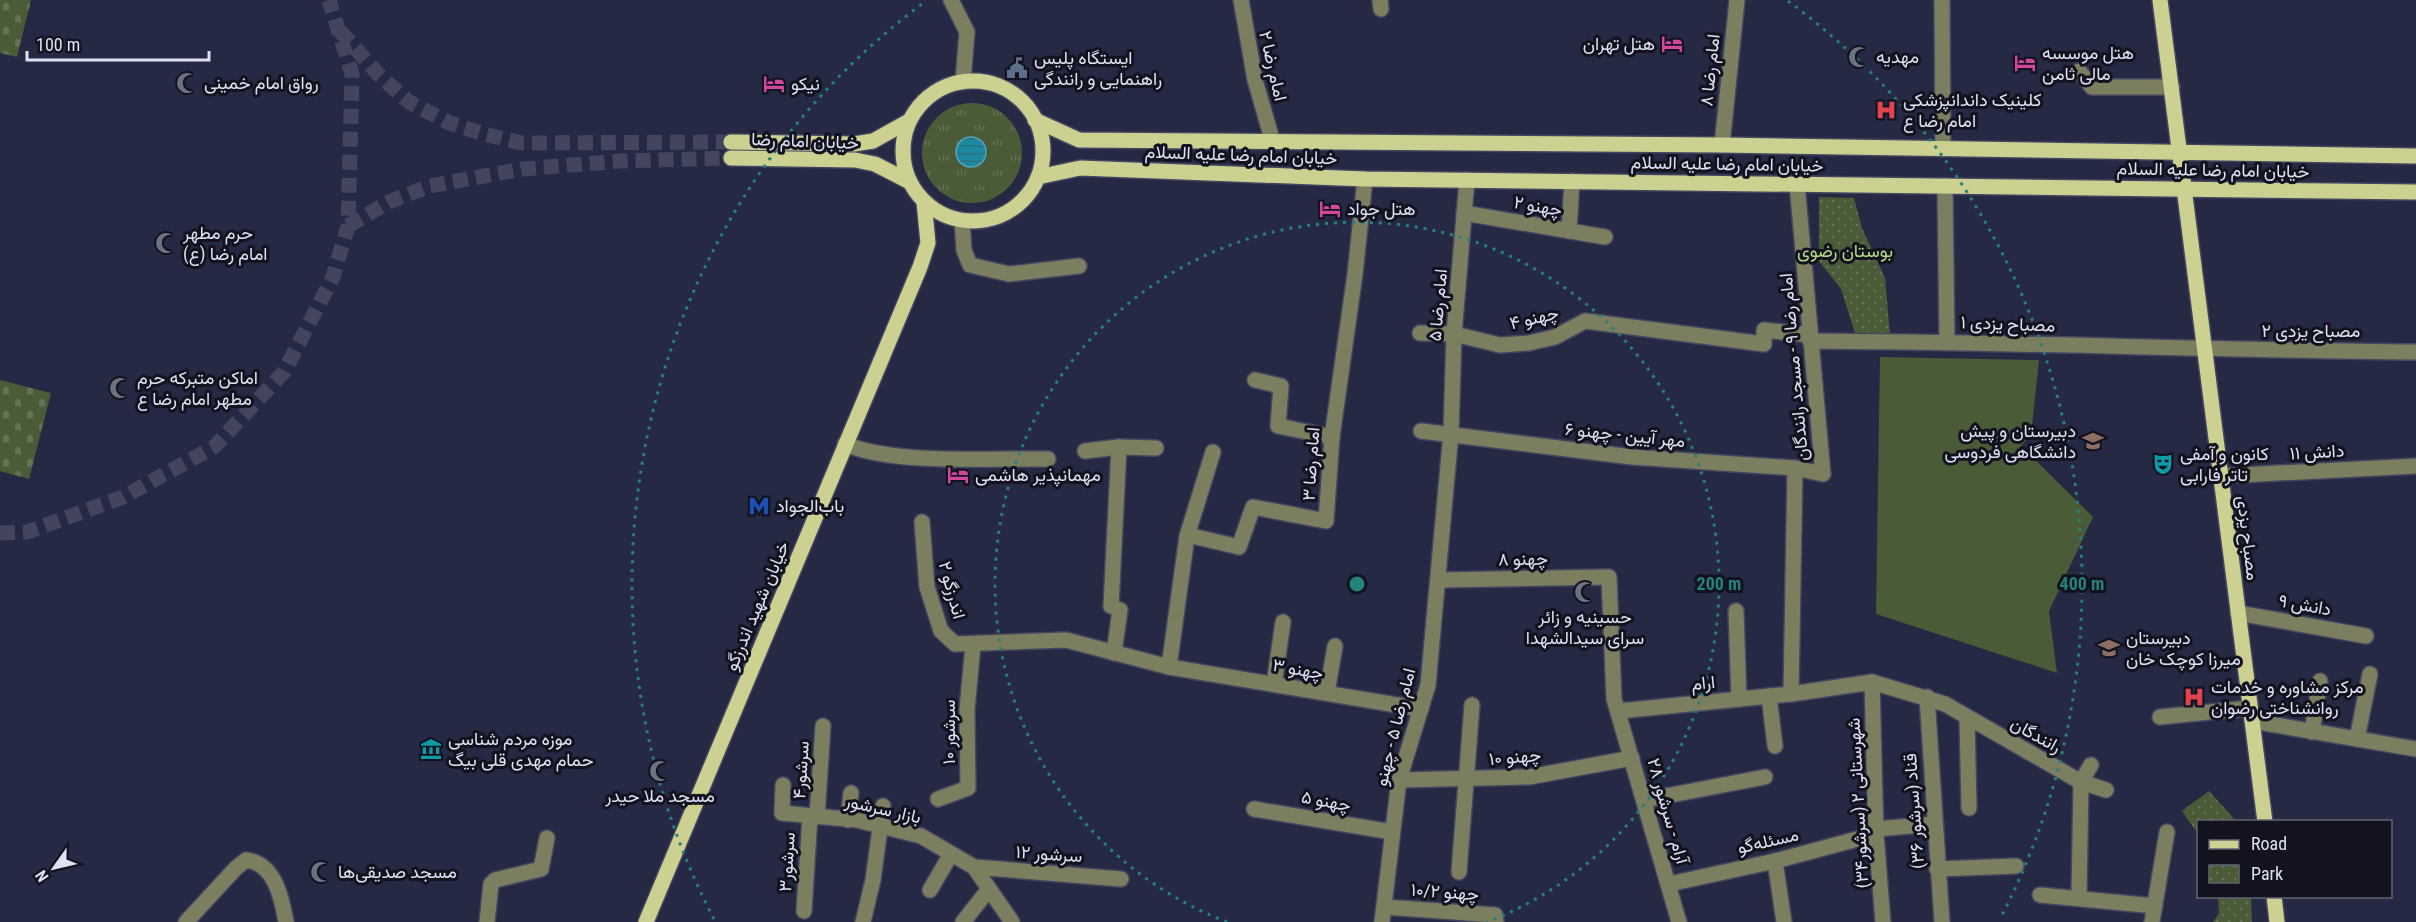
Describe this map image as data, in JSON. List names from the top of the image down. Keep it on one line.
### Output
{"streets":{"main road":["خیابان امام رضا","خیابان امام رضا علیه السلام","مصباح یزدی","خیابان شهید اندرزگو"],"street":["امام رضا ۲","امام رضا ۸","چهنو ۲","امام رضا ۵","چهنو ۴","مصباح یزدی ۱","مصباح یزدی ۲","امام رضا ۹ - مسجد رانندگان","مهر آیین - چهنو ۶","دانش ۱۱","امام رضا ۳","چهنو ۸","اندرزگو ۲","دانش ۹","چهنو ۳","ارام","امام رضا ۵ - چهنو","سرشور ۱۰","رانندگان","چهنو ۱۰","سرشور۴","چهنو ۵","شهرستانی ۲ (سرشور۳۴)","بازار سرشور","آرام - سرشور ۲۸","قناد (سرشور ۳۶)","مسئله‌گو","سرشور ۱۲","سرشور۳","چهنو ۱۰/۲"]},"crossings":[["امام رضا ۲","خیابان امام رضا علیه السلام"],["امام رضا ۸","خیابان امام رضا علیه السلام"],["خیابان امام رضا","خیابان امام رضا علیه السلام"],["خیابان امام رضا","خیابان شهید اندرزگو"],["خیابان امام رضا علیه السلام","امام رضا ۵"],["خیابان امام رضا علیه السلام","امام رضا ۹ - مسجد رانندگان"],["خیابان امام رضا علیه السلام","امام رضا ۳"],["خیابان امام رضا علیه السلام","مصباح یزدی"],["خیابان امام رضا علیه السلام","خیابان شهید اندرزگو"],["چهنو ۲","امام رضا ۵"],["امام رضا ۵","چهنو ۴"],["امام رضا ۵","مهر آیین - چهنو ۶"],["امام رضا ۵","امام رضا ۵ - چهنو"],["چهنو ۴","مصباح یزدی ۱"],["مصباح یزدی ۱","مصباح یزدی ۲"],["مصباح یزدی ۱","امام رضا ۹ - مسجد رانندگان"],["مصباح یزدی ۱","مصباح یزدی"],["مصباح یزدی ۲","مصباح یزدی"],["امام رضا ۹ - مسجد رانندگان","مهر آیین - چهنو ۶"],["مهر آیین - چهنو ۶","امام رضا ۵ - چهنو"],["دانش ۱۱","مصباح یزدی"],["مصباح یزدی","دانش ۹"],["چهنو ۸","امام رضا ۵ - چهنو"],["چهنو ۸","آرام - سرشور ۲۸"],["اندرزگو ۲","چهنو ۳"],["اندرزگو ۲","سرشور ۱۰"],["چهنو ۳","امام رضا ۵ - چهنو"],["چهنو ۳","سرشور ۱۰"],["ارام","رانندگان"],["ارام","آرام - سرشور ۲۸"],["امام رضا ۵ - چهنو","چهنو ۱۰"],["امام رضا ۵ - چهنو","چهنو ۵"],["امام رضا ۵ - چهنو","چهنو ۱۰/۲"],["رانندگان","شهرستانی ۲ (سرشور۳۴)"],["رانندگان","قناد (سرشور ۳۶)"],["چهنو ۱۰","آرام - سرشور ۲۸"],["سرشور۴","بازار سرشور"],["سرشور۴","سرشور۳"],["شهرستانی ۲ (سرشور۳۴)","مسئله‌گو"],["بازار سرشور","سرشور ۱۲"],["بازار سرشور","سرشور۳"],["آرام - سرشور ۲۸","مسئله‌گو"],["قناد (سرشور ۳۶)","مسئله‌گو"]],"parks":["بوستان رضوی"],"places":{"hotel":["هتل تهران","هتل موسسه مالی ثامن","نیکو","هتل جواد","مهمانپذیر هاشمی"],"mosque":["مهدیه","رواق امام خمینی","حرم مطهر امام رضا (ع)","اماکن متبرکه حرم مطهر امام رضا ع","حسینیه و زائر سرای سیدالشهدا","مسجد ملا حیدر","مسجد صدیقی‌ها"],"public building":["ایستگاه پلیس راهنمایی و رانندگی"],"hospital":["کلینیک داندانپزشکى امام رضا ع","مرکز مشاوره و خدمات روانشناختی رضوان"],"school or university":["دبیرستان و پیش دانشگاهی فردوسی","دبیرستان میرزا کوچک خان"],"theatre":["کانون و آمفی تاتر فارابی"],"metro station":["باب‌الجواد"],"museum":["موزه مردم شناسی حمام مهدی قلی بیگ"]},"legend":["Road","Park"],"scale_bar":"100 m","north":"bottom left","rings":["200 m","400 m"]}
